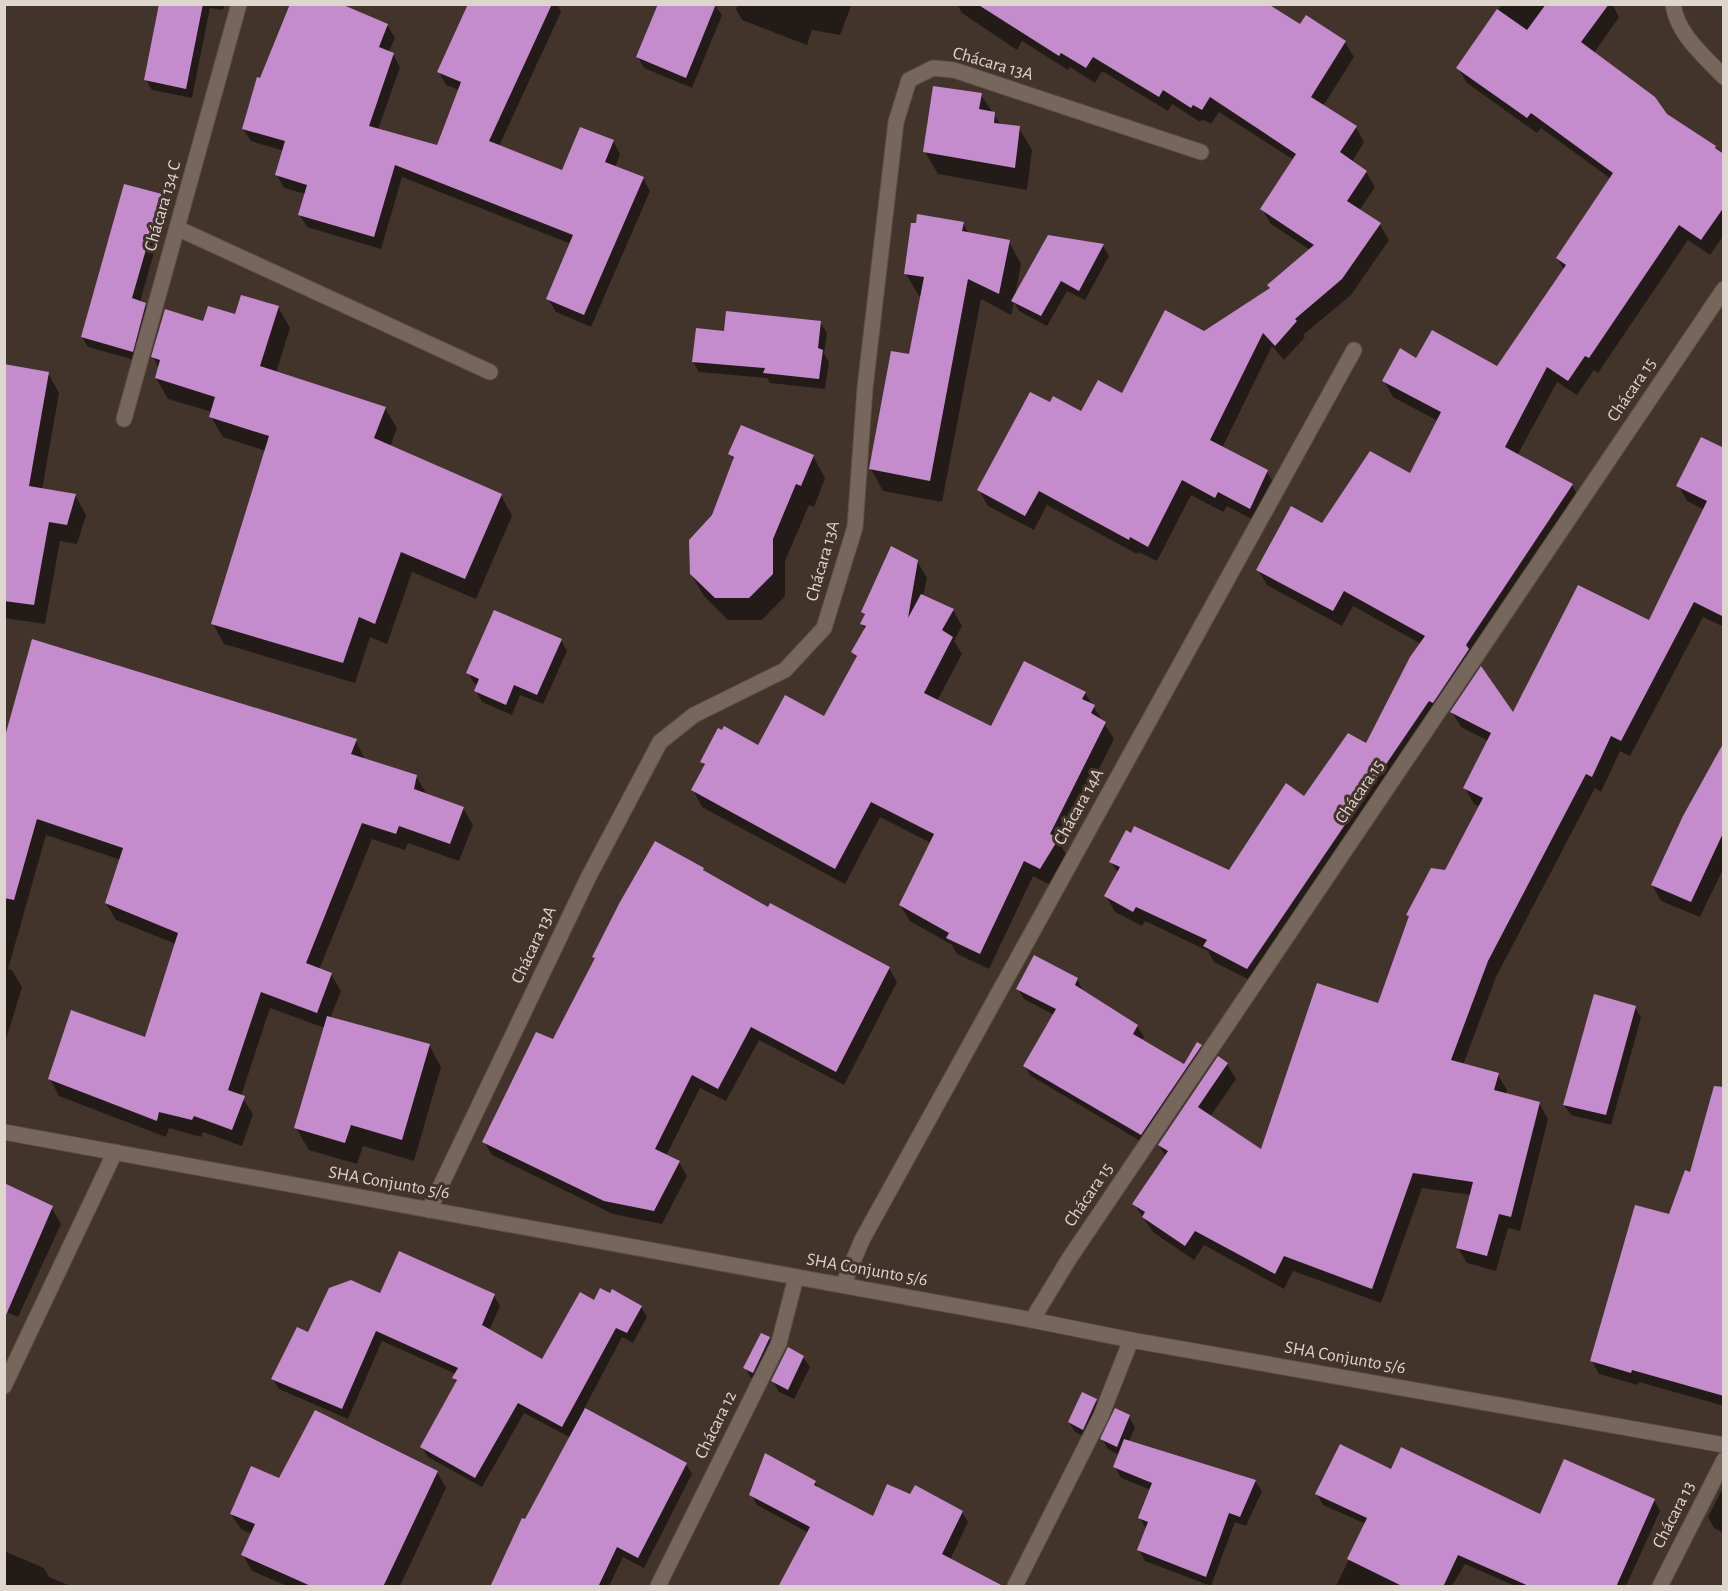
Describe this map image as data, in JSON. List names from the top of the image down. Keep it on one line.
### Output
{"streets":{"street":["Chácara 13A","Chácara 134 C","Chácara 15","Chácara 14A","SHA Conjunto 5/6","Chácara 12","Chácara 13"]},"crossings":[["Chácara 13A","SHA Conjunto 5/6"],["Chácara 15","SHA Conjunto 5/6"],["Chácara 14A","SHA Conjunto 5/6"],["SHA Conjunto 5/6","Chácara 12"]]}
